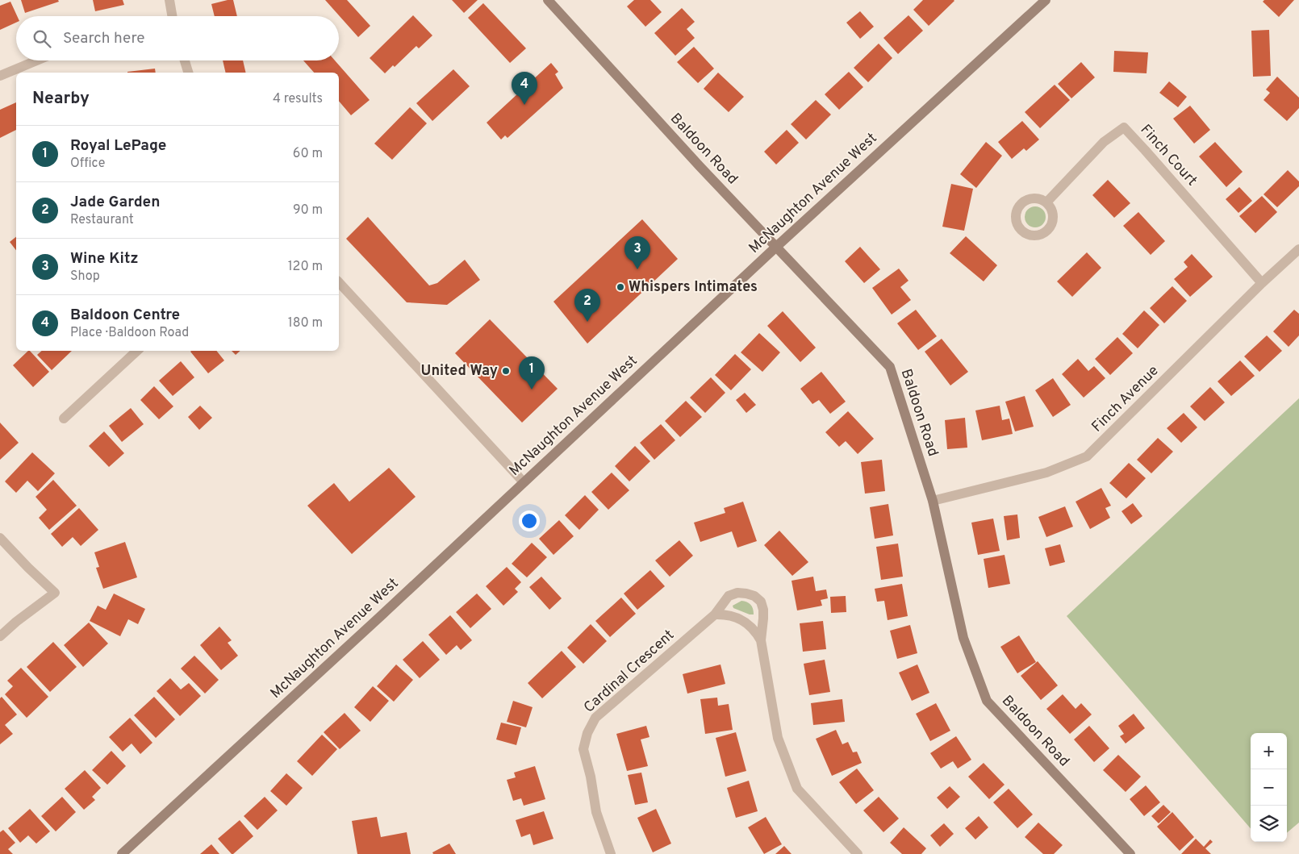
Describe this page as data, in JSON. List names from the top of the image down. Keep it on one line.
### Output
{"streets":{"main road":["Baldoon Road","McNaughton Avenue West"],"street":["Finch Court","Finch Avenue","Cardinal Crescent"]},"crossings":[["Baldoon Road","McNaughton Avenue West"],["Baldoon Road","Finch Avenue"],["Finch Court","Finch Avenue"]],"places":["Whispers Intimates","United Way"],"page":{"search":"Search here","pins":["4","3","2","1"],"heading":["Nearby","4 results"],"list":[{"mark":"1","name":"Royal LePage","note":"Office","value":"60 m"},{"mark":"2","name":"Jade Garden","note":"Restaurant","value":"90 m"},{"mark":"3","name":"Wine Kitz","note":"Shop","value":"120 m"},{"mark":"4","name":"Baldoon Centre","note":"Place · Baldoon Road","value":"180 m"}],"map_buttons":["+","−"]}}
